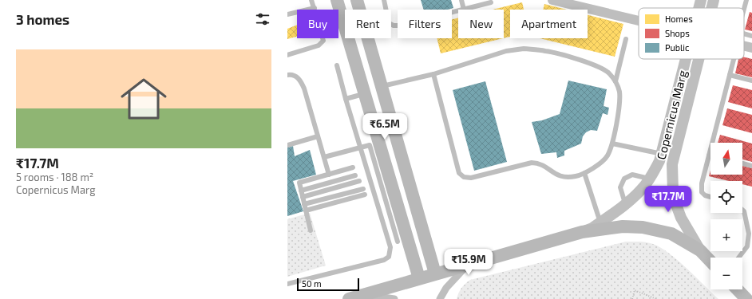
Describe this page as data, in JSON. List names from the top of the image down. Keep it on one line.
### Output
{"streets":{"street":["Copernicus Marg"]},"legend":["Homes","Shops","Public"],"scale_bar":"50 m","north":"top","page":{"heading":"3 homes","chip":["Buy","Rent","Filters","New","Apartment"],"list":[{"name":"₹17.7M","note":"5 rooms · 188 m² · Copernicus Marg"}],"price":["₹6.5M","₹17.7M","₹15.9M"],"map_buttons":["+","−"],"scale":"50 m"}}
